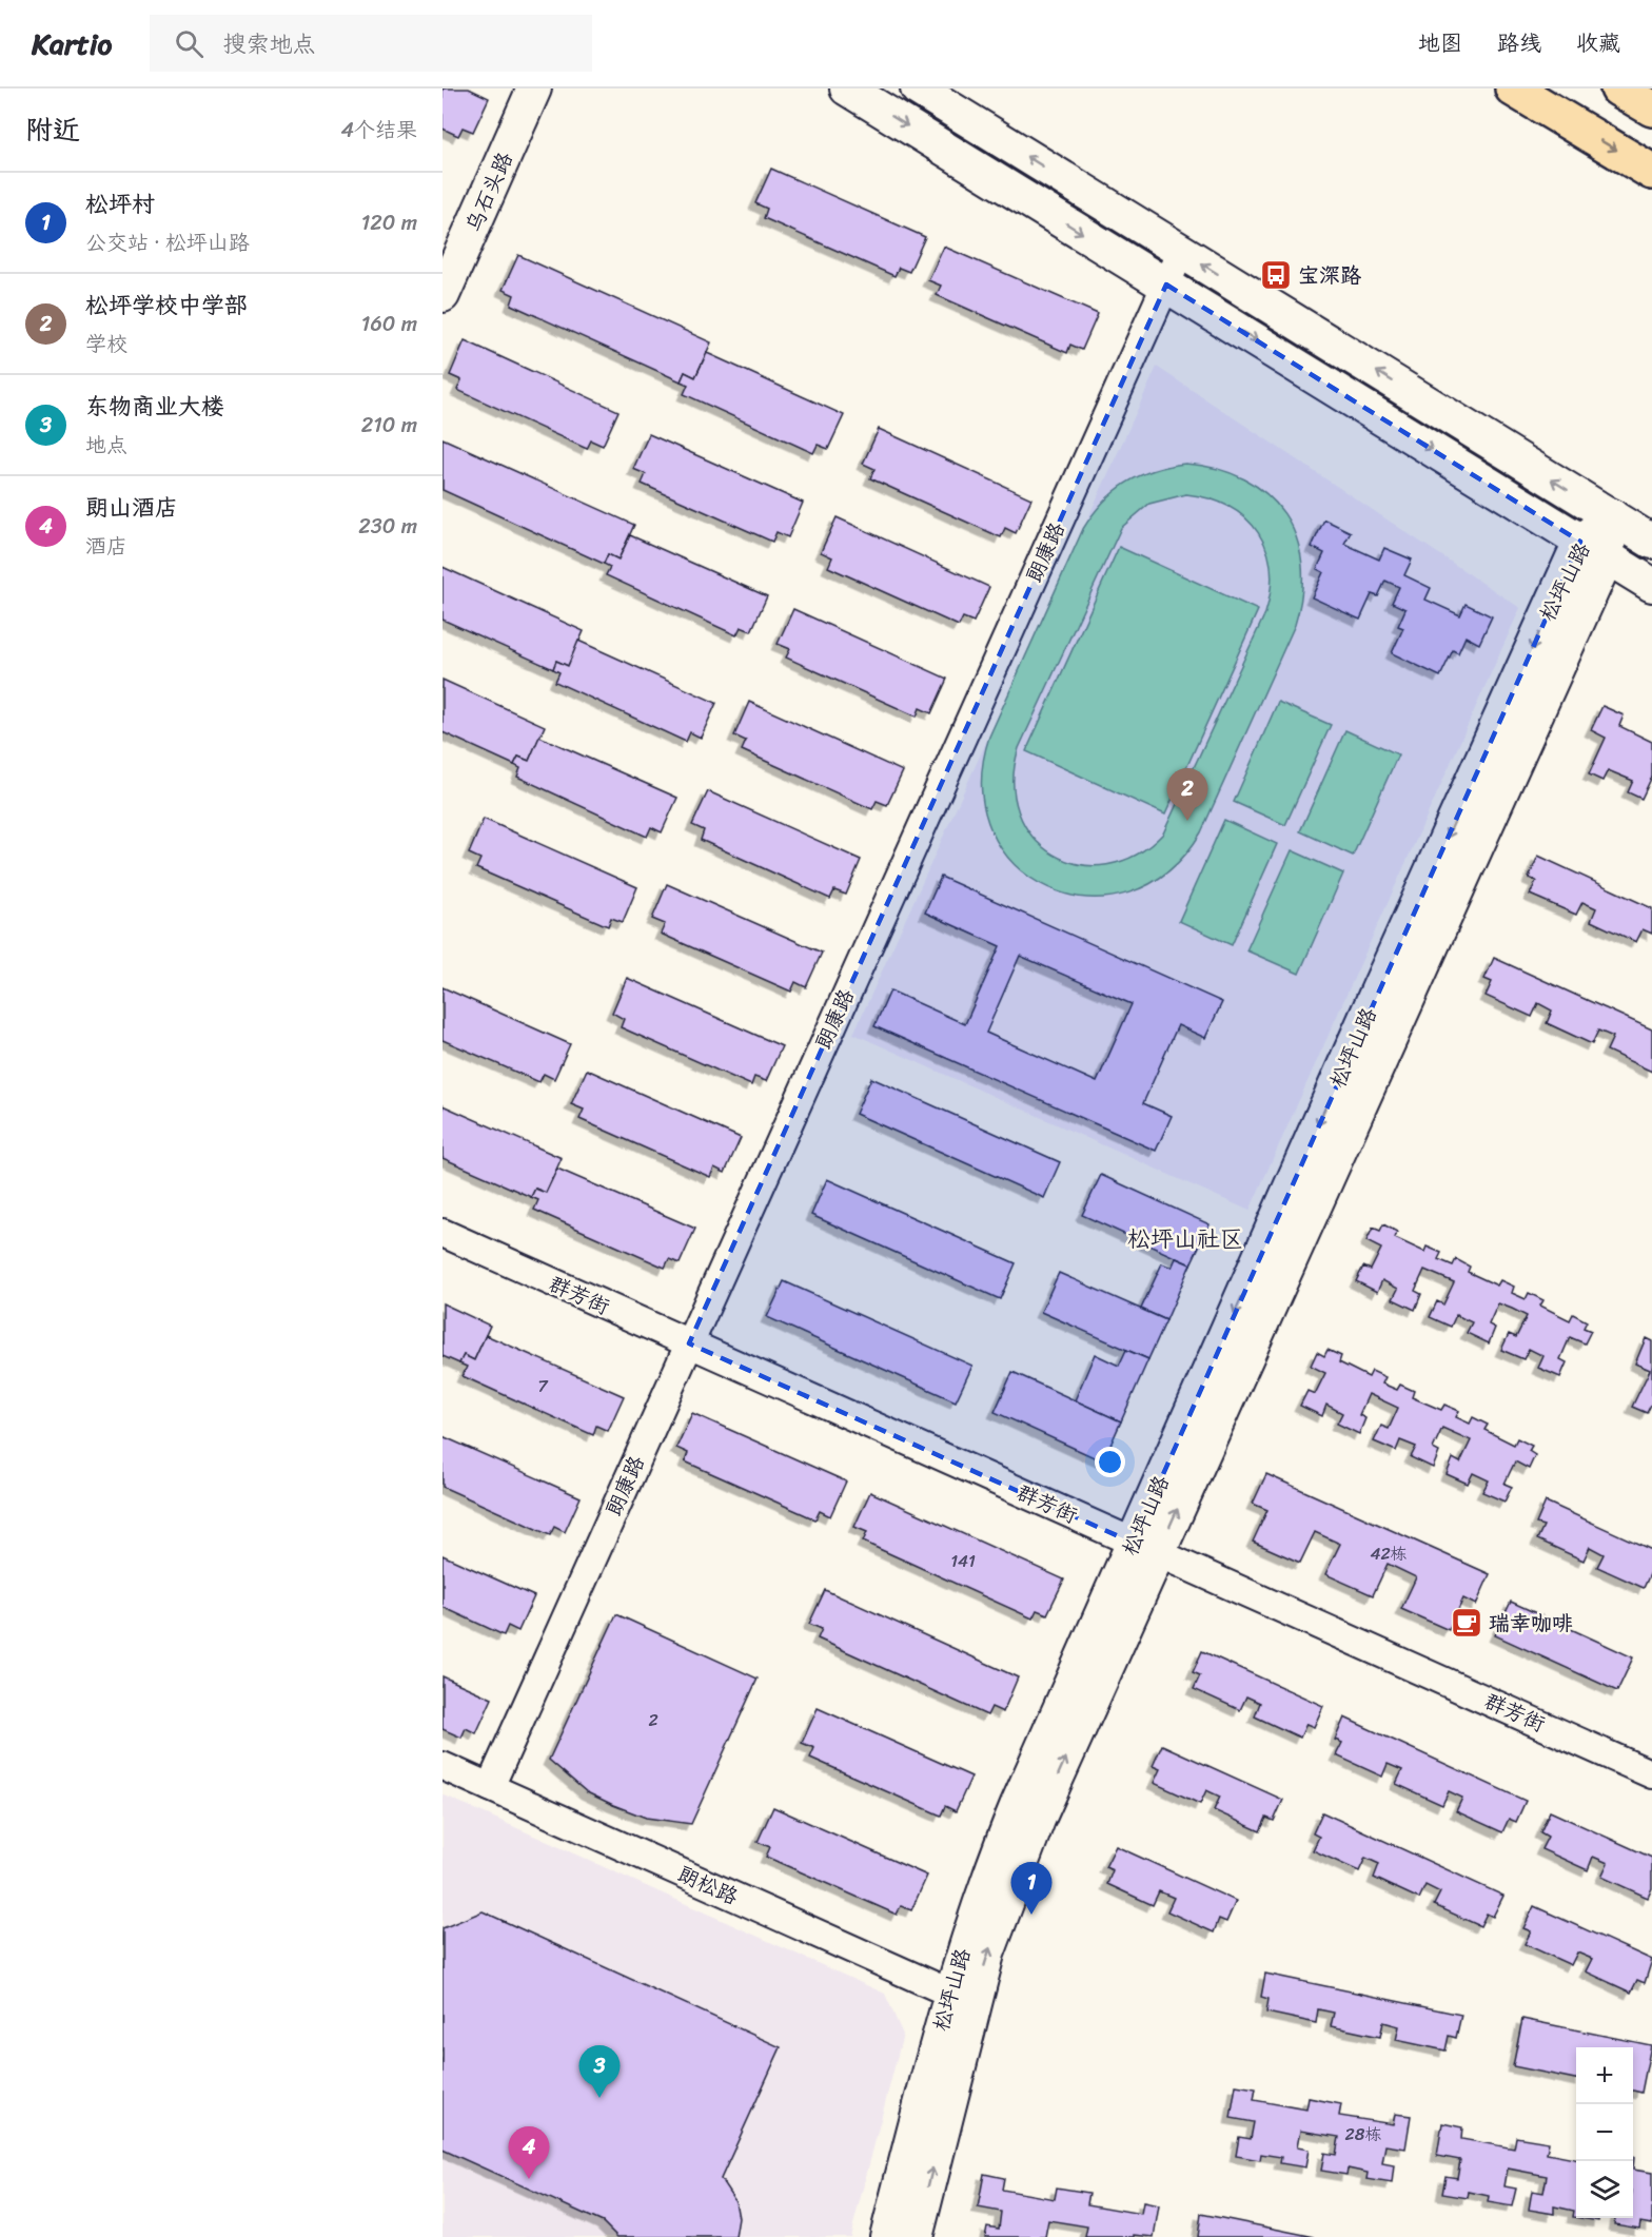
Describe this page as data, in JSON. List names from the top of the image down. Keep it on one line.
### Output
{"streets":{"street":["乌石头路","朗康路","松坪山路","群芳街","朗松路"]},"crossings":[["朗康路","群芳街"],["朗康路","朗松路"],["松坪山路","群芳街"],["松坪山路","朗松路"]],"districts":["松坪山社区"],"places":{"bus stop":["宝深路"],"cafe":["瑞幸咖啡"]},"house_numbers":["7","42栋","141","2","28栋"],"page":{"header":"Kartio","search":"搜索地点","nav":["地图","路线","收藏"],"heading":["附近","4个结果"],"list":[{"mark":"1","name":"松坪村","note":"公交站 · 松坪山路","value":"120 m"},{"mark":"2","name":"松坪学校中学部","note":"学校","value":"160 m"},{"mark":"3","name":"东物商业大楼","note":"地点","value":"210 m"},{"mark":"4","name":"朗山酒店","note":"酒店","value":"230 m"}],"pins":["2","1","3","4"],"map_buttons":["+","−"]}}
